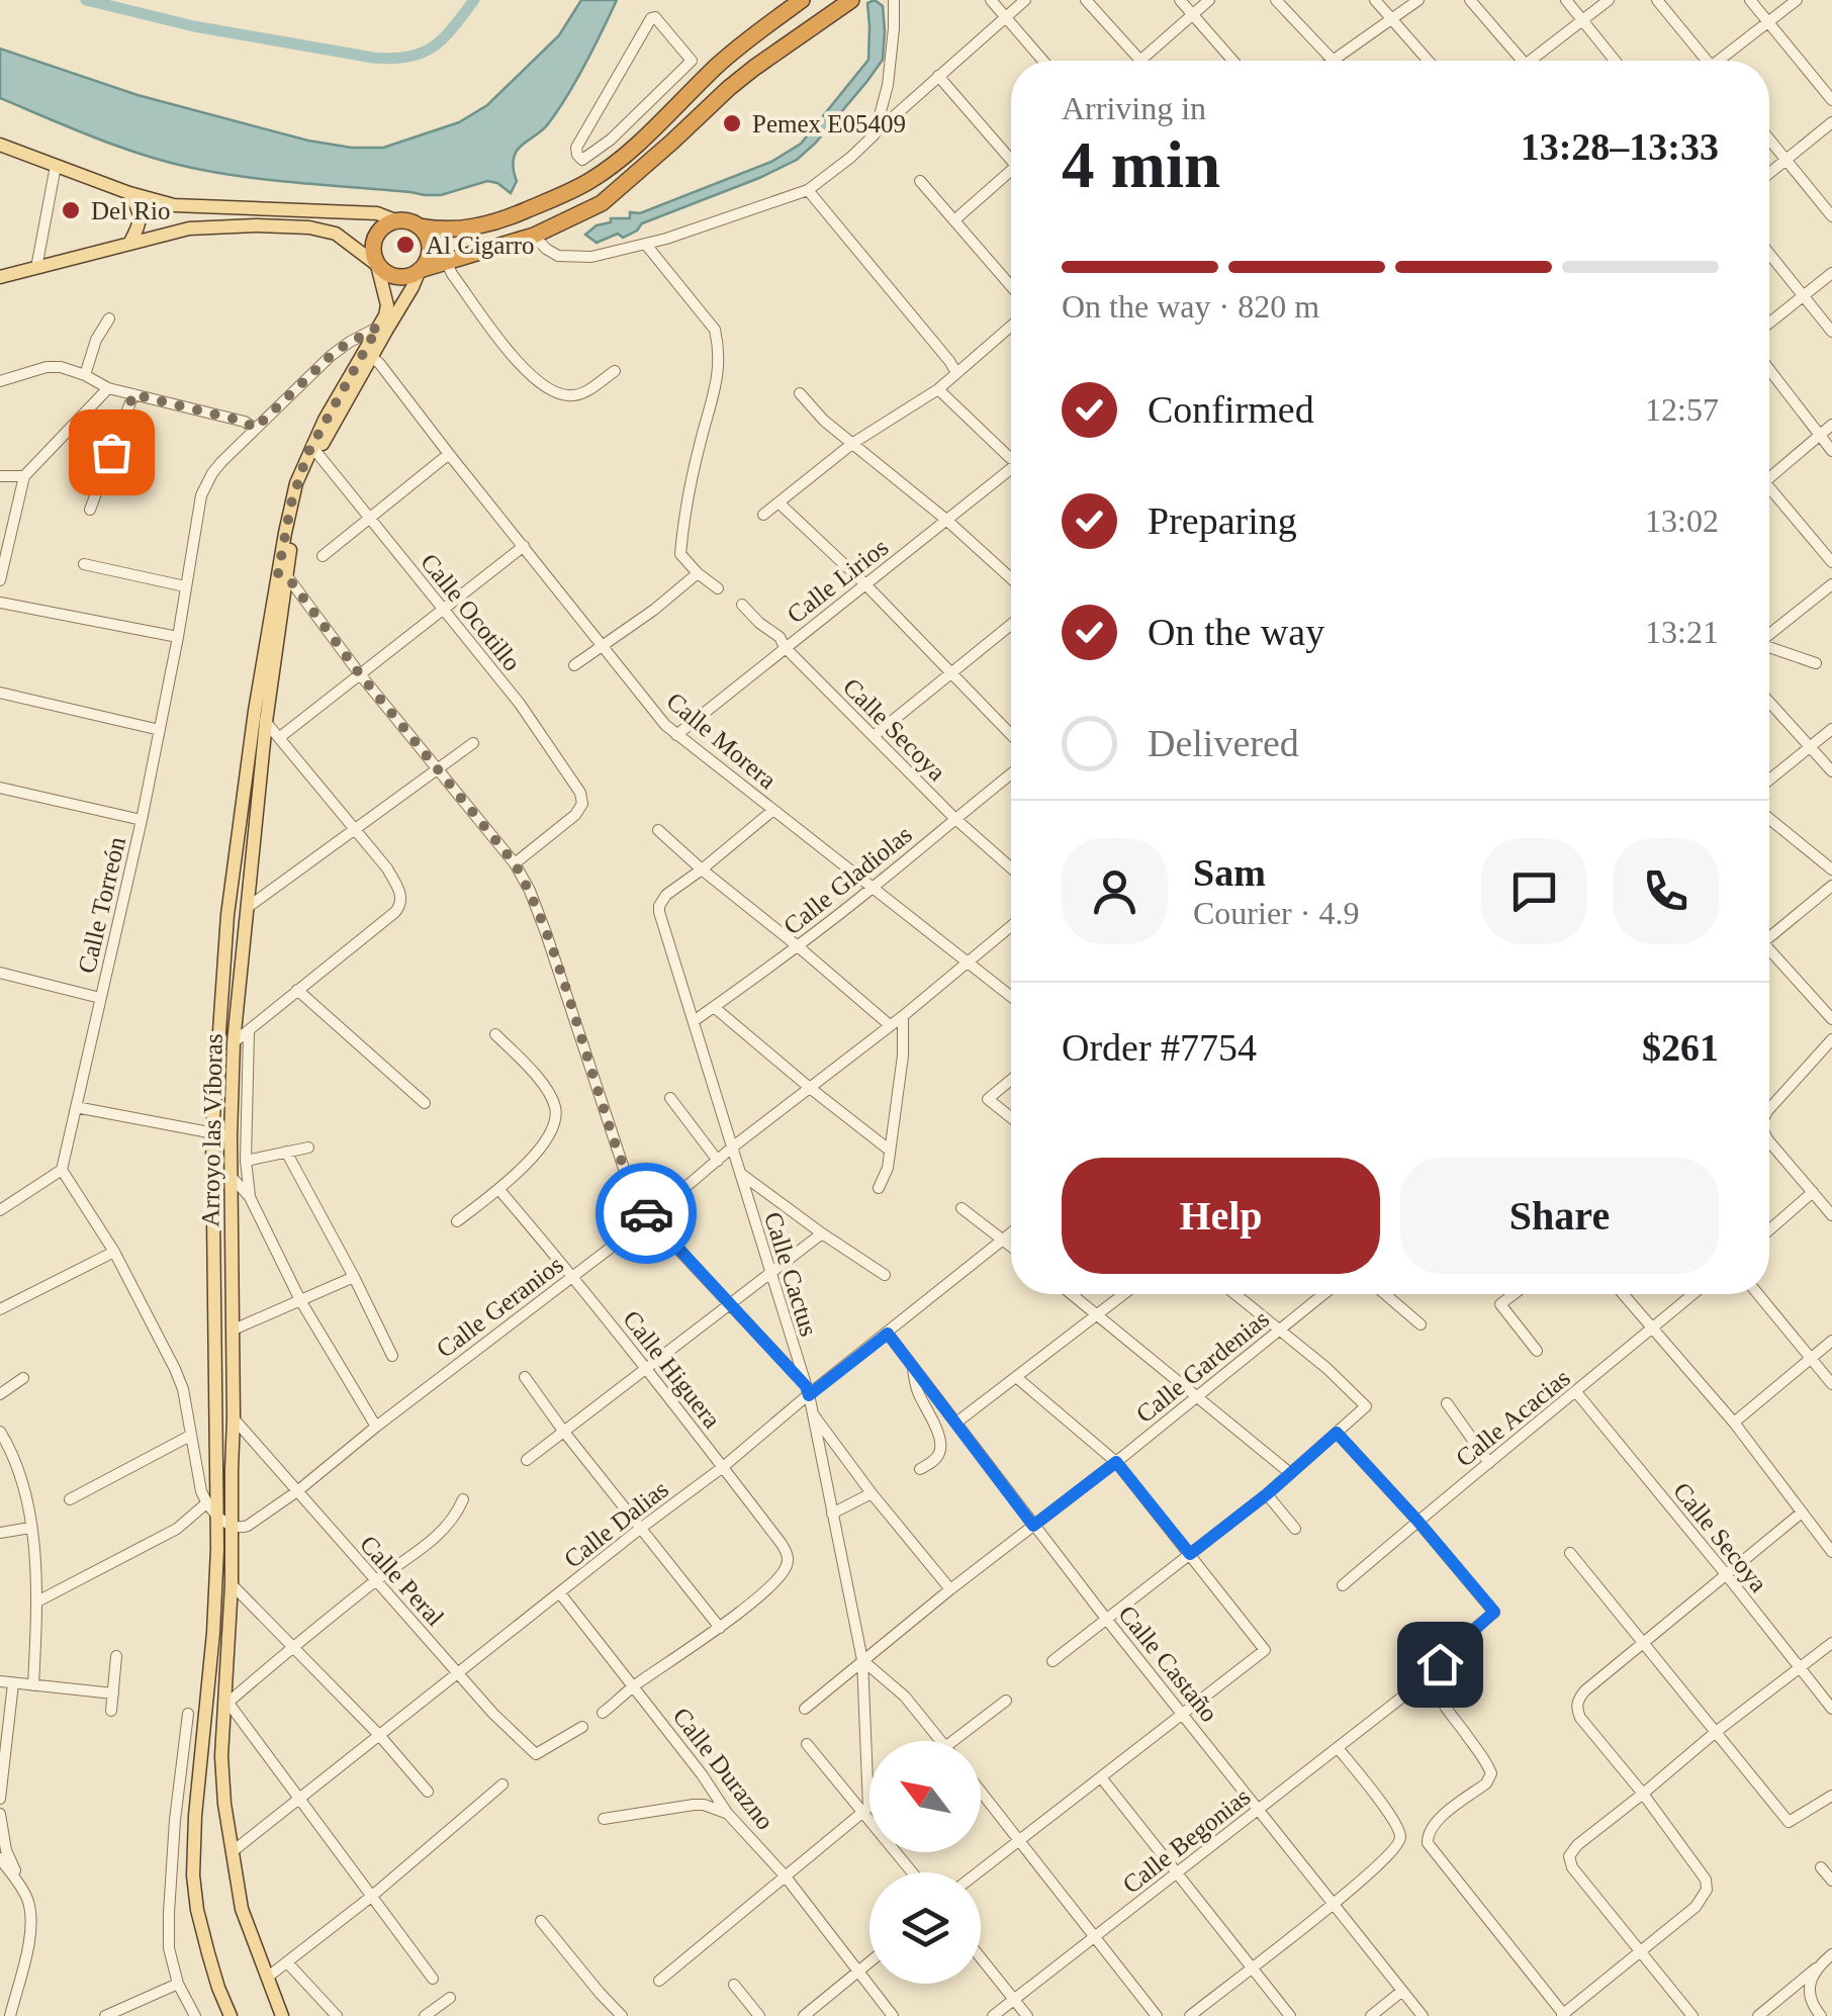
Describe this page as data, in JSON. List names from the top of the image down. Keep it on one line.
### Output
{"streets":{"main road":["Arroyo las Víboras"],"street":["Calle Lirios","Calle Ocotillo","Calle Secoya","Calle Morera","Calle Gladiolas","Calle Torreón","Calle Cactus","Calle Geranios","Calle Gardenias","Calle Higuera","Calle Acacias","Calle Dalias","Calle Peral","Calle Castaño","Calle Durazno","Calle Begonias"]},"crossings":[["Calle Lirios","Calle Secoya"],["Calle Lirios","Calle Morera"],["Calle Ocotillo","Arroyo las Víboras"],["Calle Secoya","Calle Gladiolas"],["Calle Secoya","Calle Acacias"],["Calle Morera","Calle Gladiolas"],["Calle Morera","Arroyo las Víboras"],["Calle Morera","Calle Geranios"],["Calle Gladiolas","Calle Cactus"],["Calle Torreón","Arroyo las Víboras"],["Arroyo las Víboras","Calle Geranios"],["Arroyo las Víboras","Calle Dalias"],["Arroyo las Víboras","Calle Peral"],["Calle Cactus","Calle Geranios"],["Calle Cactus","Calle Gardenias"],["Calle Cactus","Calle Dalias"],["Calle Geranios","Calle Higuera"],["Calle Geranios","Calle Peral"],["Calle Gardenias","Calle Castaño"],["Calle Higuera","Calle Dalias"],["Calle Dalias","Calle Peral"],["Calle Dalias","Calle Castaño"],["Calle Dalias","Calle Durazno"],["Calle Castaño","Calle Begonias"]],"places":["Pemex E05409","Del Rio","Al Cigarro"],"north":"top left","page":{"heading":["4 min","Arriving in","13:28–13:33"],"panel":["Sam","Courier · 4.9","Order #7754","$261"],"bar":"On the way · 820 m","list":[["Confirmed","12:57"],["Preparing","13:02"],["On the way","13:21"],"Delivered"],"buttons":["Help","Share"]}}
